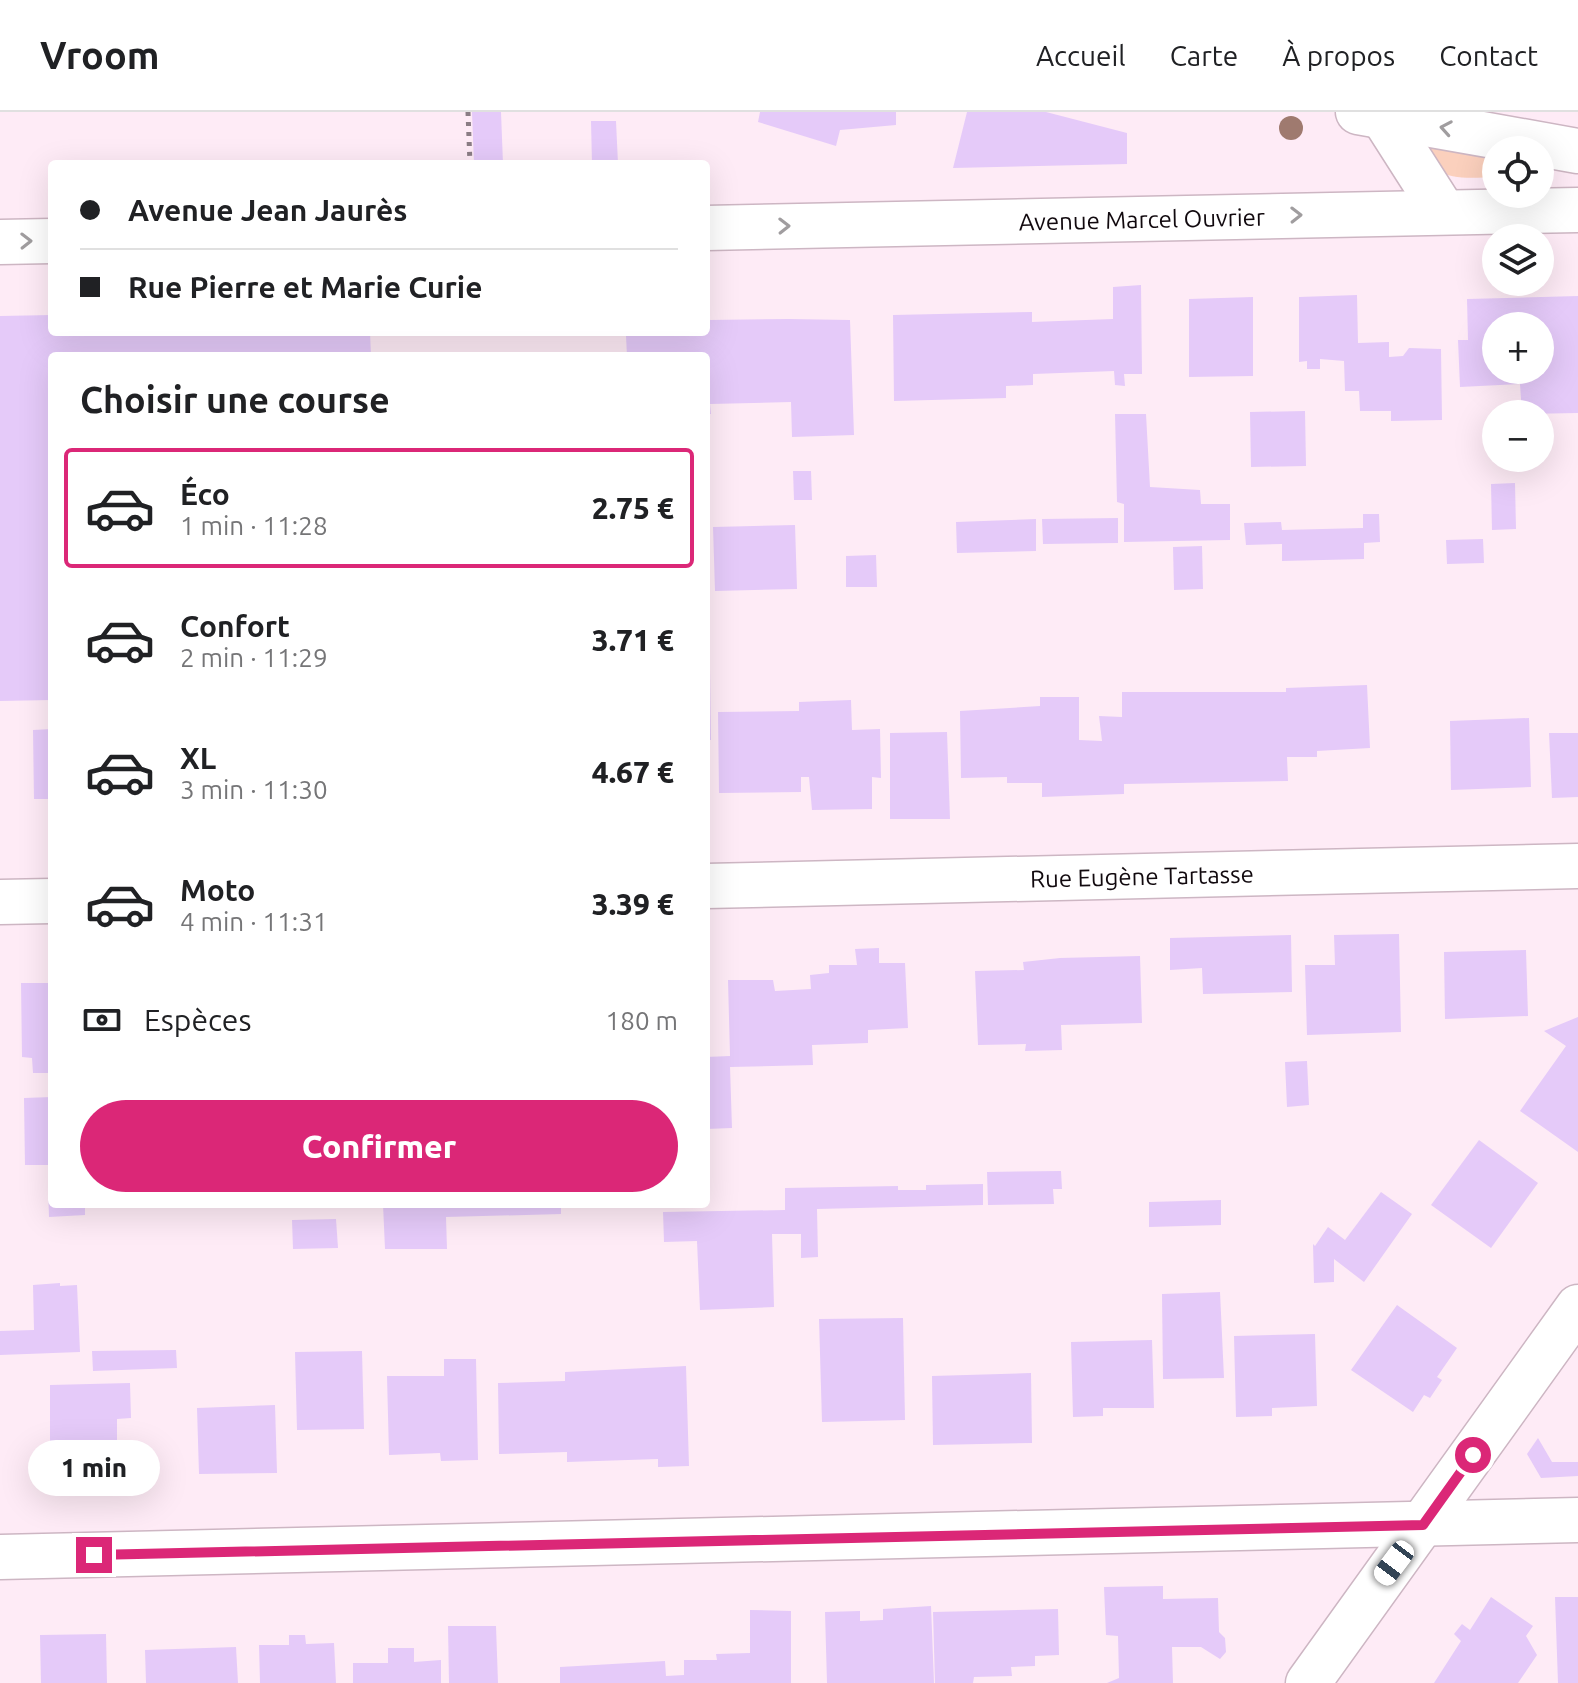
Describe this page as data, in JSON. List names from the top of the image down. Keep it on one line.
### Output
{"streets":{"street":["Avenue Marcel Ouvrier","Rue Eugène Tartasse"]},"one_way":["Avenue Marcel Ouvrier"],"page":{"header":"Vroom","nav":["Accueil","Carte","À propos","Contact"],"map_buttons":["+","−"],"banner":["Avenue Jean Jaurès","Rue Pierre et Marie Curie"],"heading":"Choisir une course","list":[{"name":"Éco","note":"1 min · 11:28","value":"2.75 €"},{"name":"Confort","note":"2 min · 11:29","value":"3.71 €"},{"name":"XL","note":"3 min · 11:30","value":"4.67 €"},{"name":"Moto","note":"4 min · 11:31","value":"3.39 €"}],"pay":["Espèces","180 m"],"buttons":"Confirmer","bubble":"1 min"}}
